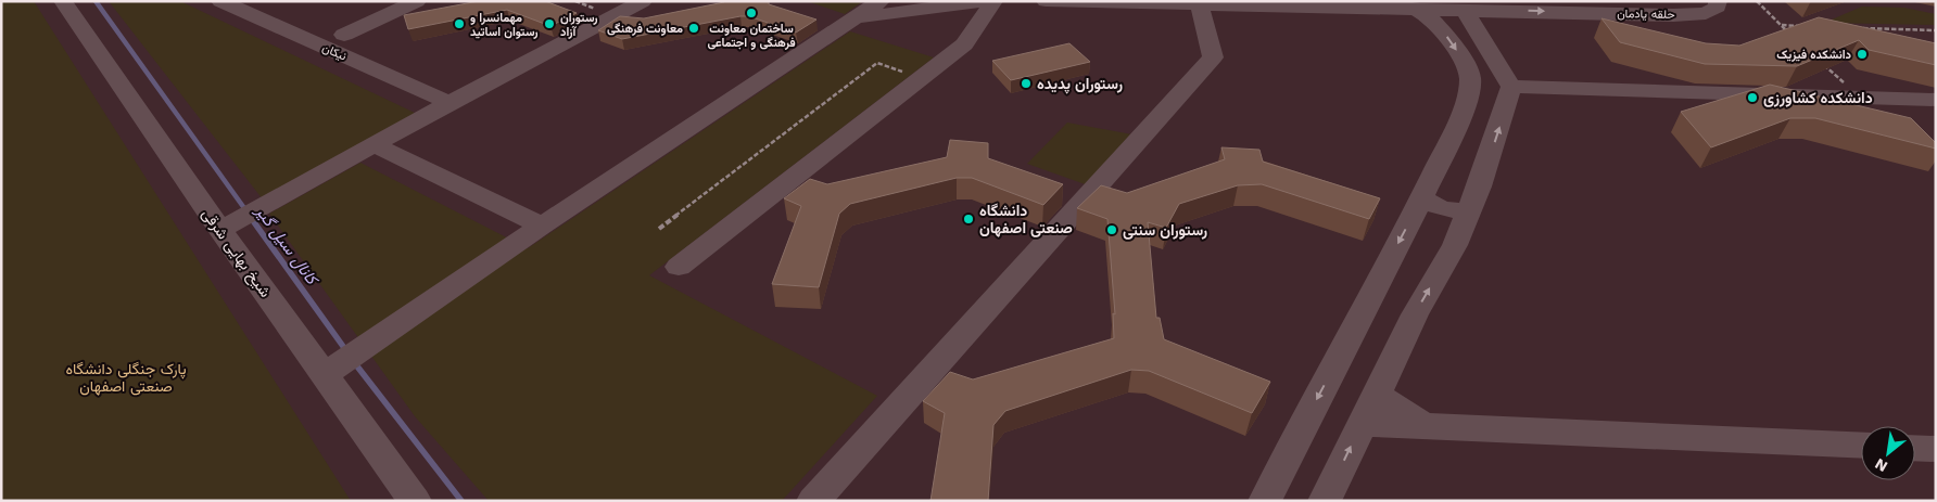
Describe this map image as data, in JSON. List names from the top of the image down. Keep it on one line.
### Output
{"streets":{"lane":["حلقه یادمان","نیکان","شیخ بهایی شرقی"]},"water":["کانال سیل گیر"],"parks":["پارک جنگلی دانشگاه صنعتی اصفهان"],"places":["ساختمان معاونت فرهنگی و اجتماعی","مهمانسرا و رستوان اساتید","رستوران آزاد","معاونت فرهنگی","دانشکده فیزیک","رستوران پدیده","دانشکده کشاورزی","دانشگاه صنعتی اصفهان","رستوران سنتی"],"north":"bottom left"}
